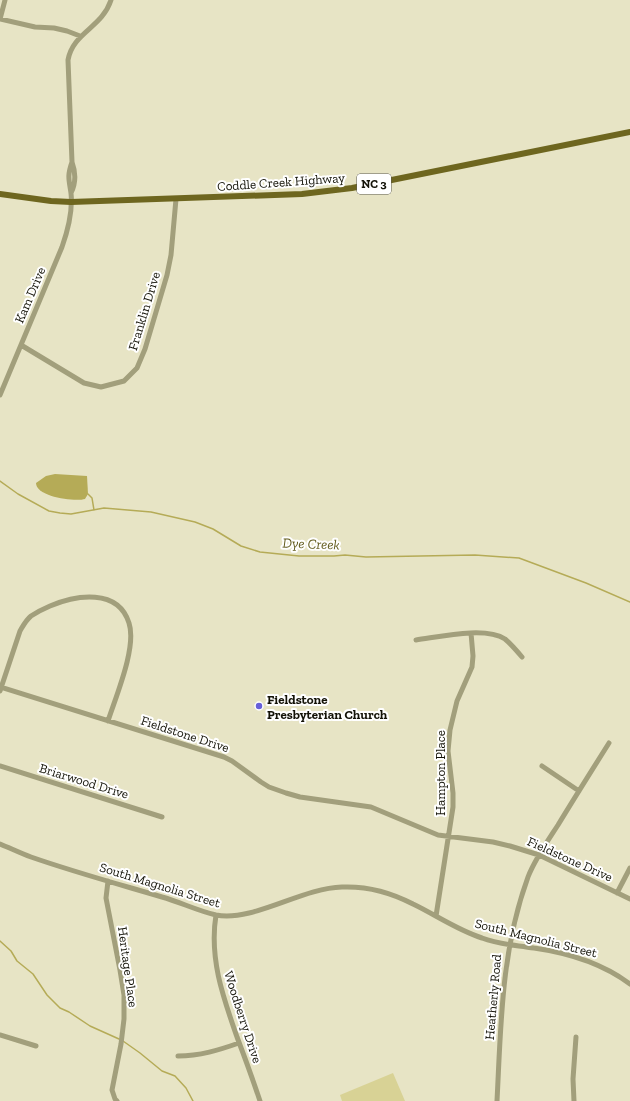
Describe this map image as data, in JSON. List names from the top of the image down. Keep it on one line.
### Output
{"streets":{"main road":["Coddle Creek Highway","NC 3"],"street":["Kam Drive","Franklin Drive","Fieldstone Drive","Hampton Place","Briarwood Drive","South Magnolia Street","Heritage Place","Heatherly Road","Woodberry Drive"]},"crossings":[["Coddle Creek Highway","Kam Drive"],["Coddle Creek Highway","Franklin Drive"],["Kam Drive","Franklin Drive"],["Fieldstone Drive","Hampton Place"],["Fieldstone Drive","Heatherly Road"],["Hampton Place","South Magnolia Street"],["South Magnolia Street","Heritage Place"],["South Magnolia Street","Heatherly Road"],["South Magnolia Street","Woodberry Drive"]],"water":["Dye Creek"],"places":["Fieldstone Presbyterian Church"]}
